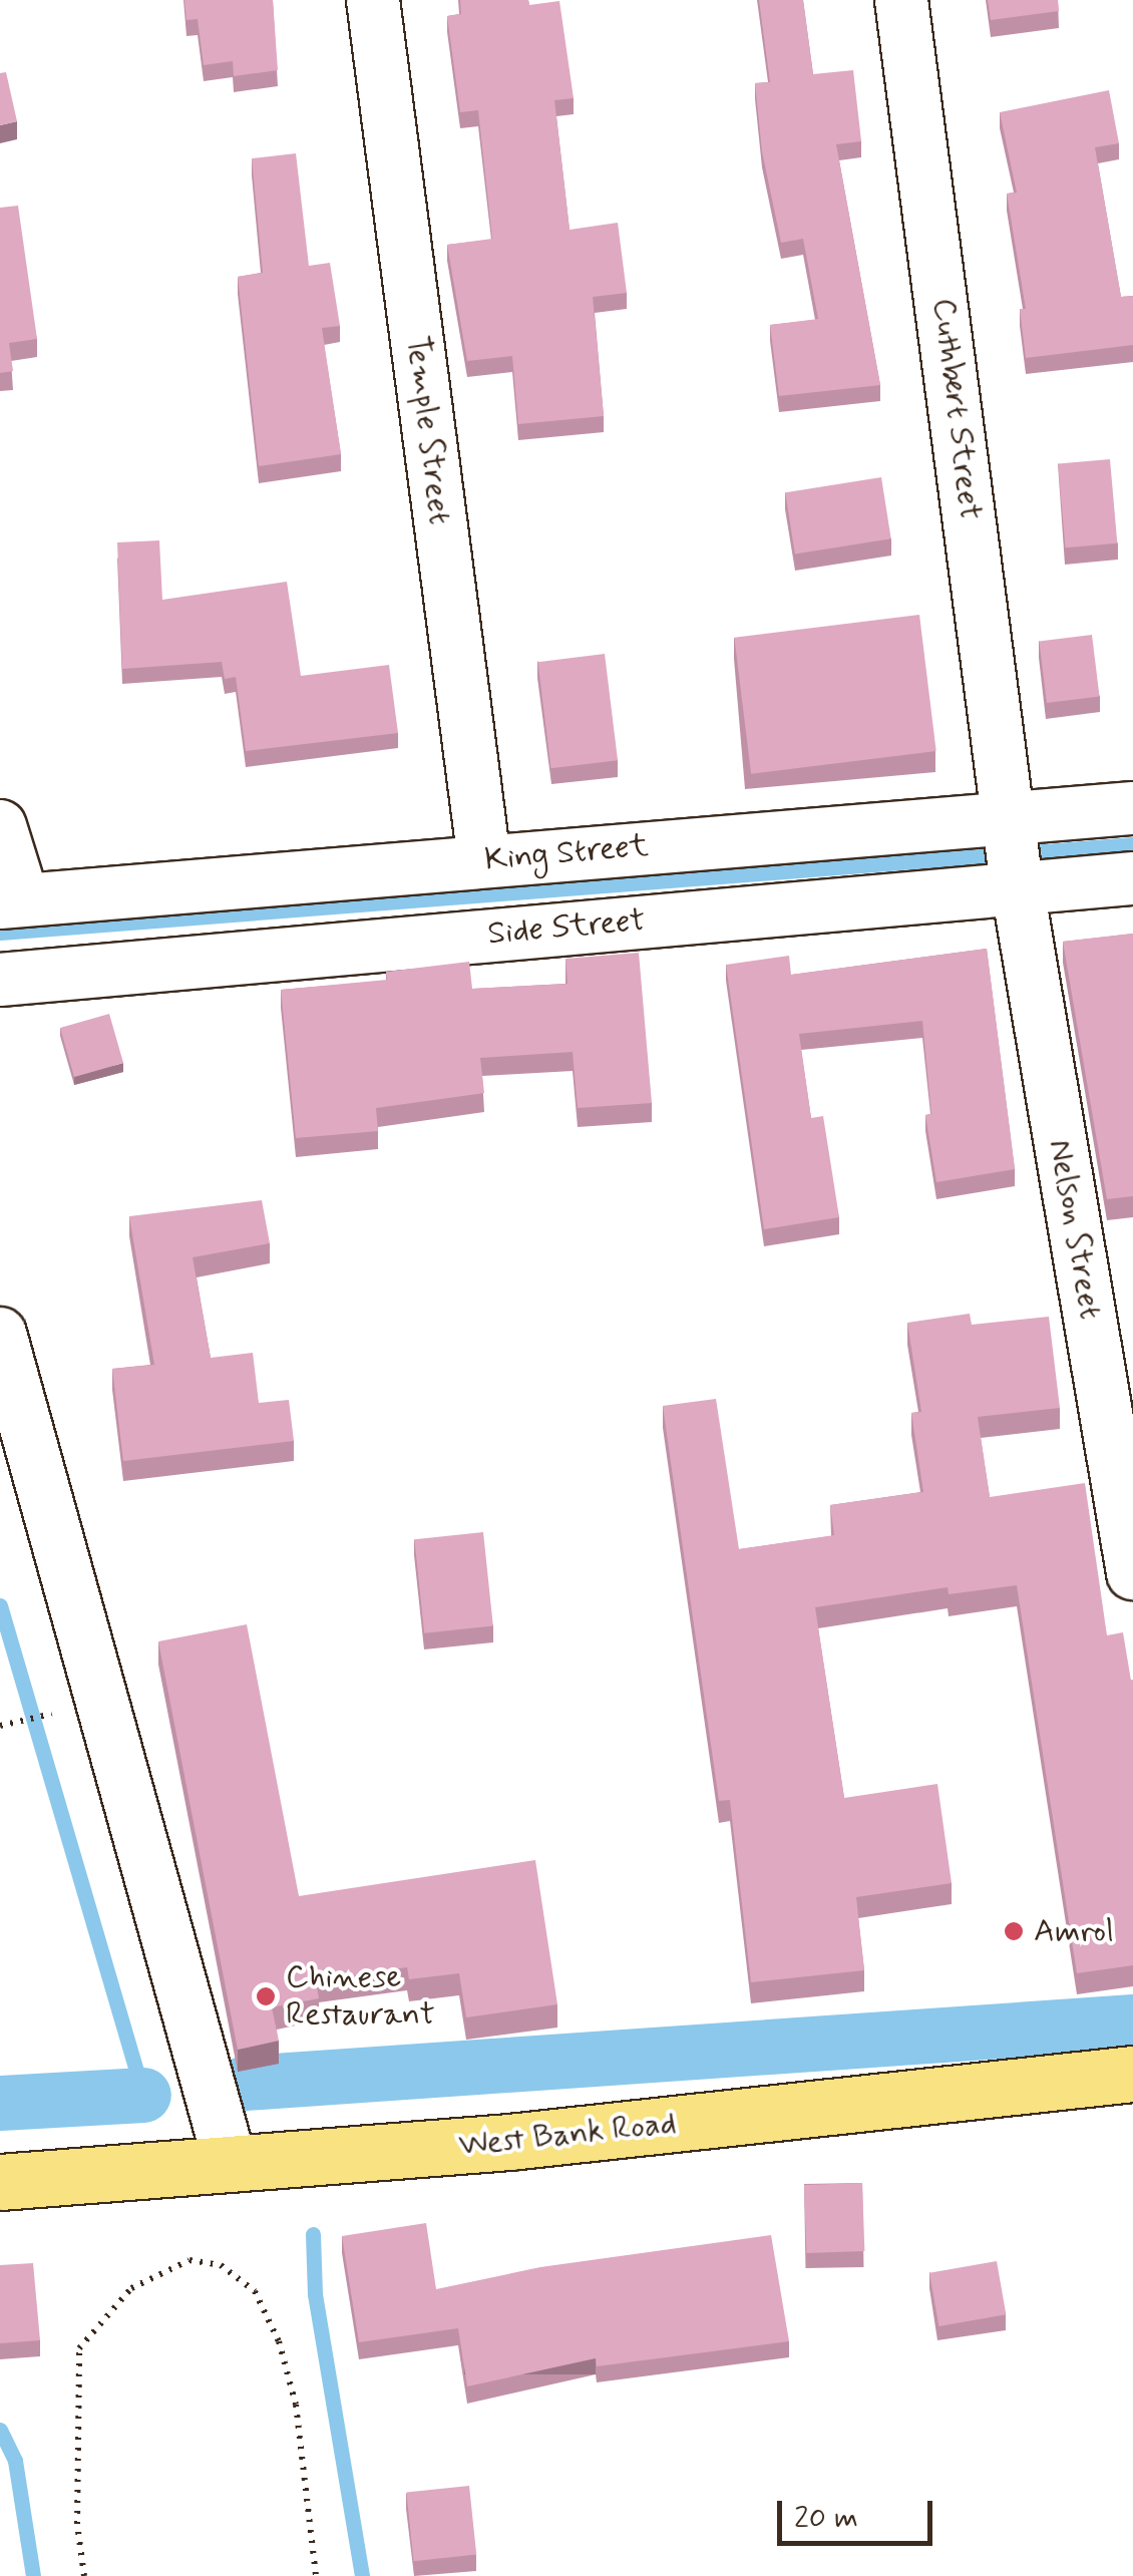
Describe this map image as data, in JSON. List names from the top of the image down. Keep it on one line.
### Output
{"streets":{"main road":["West Bank Road"],"street":["Cuthbert Street","Temple Street","King Street","Side Street","Nelson Street"]},"crossings":[["Cuthbert Street","King Street"],["Cuthbert Street","Side Street"],["Cuthbert Street","Nelson Street"],["Temple Street","King Street"],["King Street","Side Street"],["King Street","Nelson Street"],["Side Street","Nelson Street"]],"places":["Amrol","Chinese Restaurant"],"scale_bar":"20 m"}
